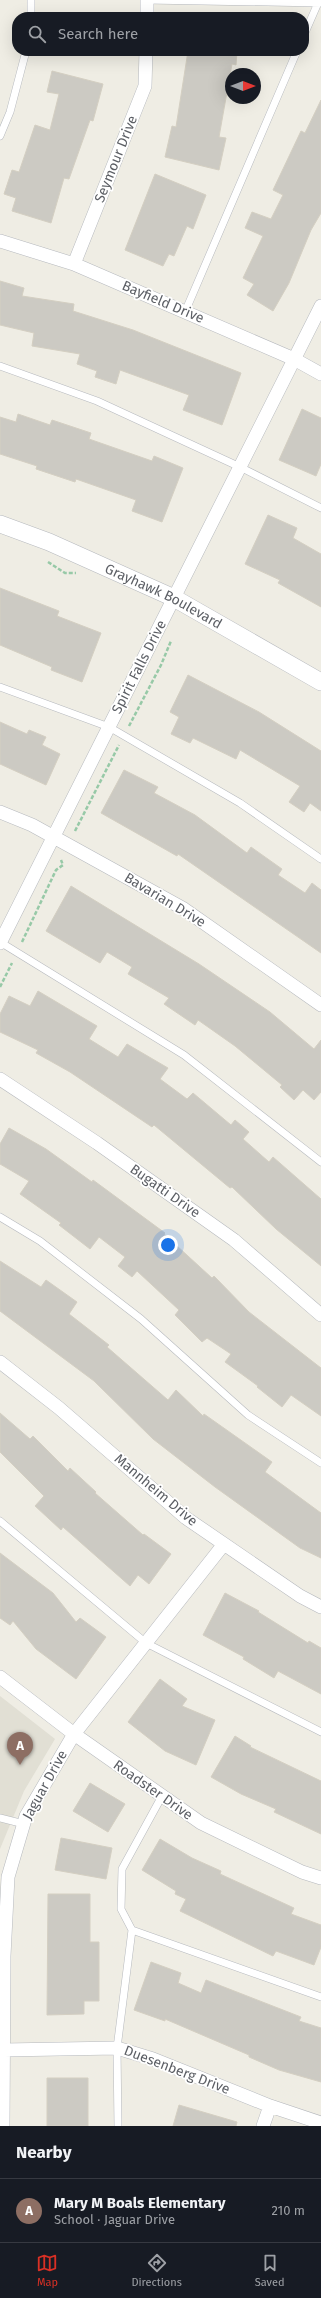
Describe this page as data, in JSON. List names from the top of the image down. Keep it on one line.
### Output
{"streets":{"street":["Seymour Drive","Bayfield Drive","Grayhawk Boulevard","Spirit Falls Drive","Bavarian Drive","Bugatti Drive","Mannheim Drive","Jaguar Drive","Roadster Drive","Duesenberg Drive"]},"crossings":[["Seymour Drive","Bayfield Drive"],["Bayfield Drive","Spirit Falls Drive"],["Grayhawk Boulevard","Spirit Falls Drive"],["Spirit Falls Drive","Bavarian Drive"],["Mannheim Drive","Jaguar Drive"],["Jaguar Drive","Roadster Drive"],["Jaguar Drive","Duesenberg Drive"]],"north":"right","page":{"search":"Search here","pins":"A","heading":"Nearby","list":[{"mark":"A","name":"Mary M Boals Elementary","note":"School · Jaguar Drive","value":"210 m"}],"nav":["Map","Directions","Saved"]}}
